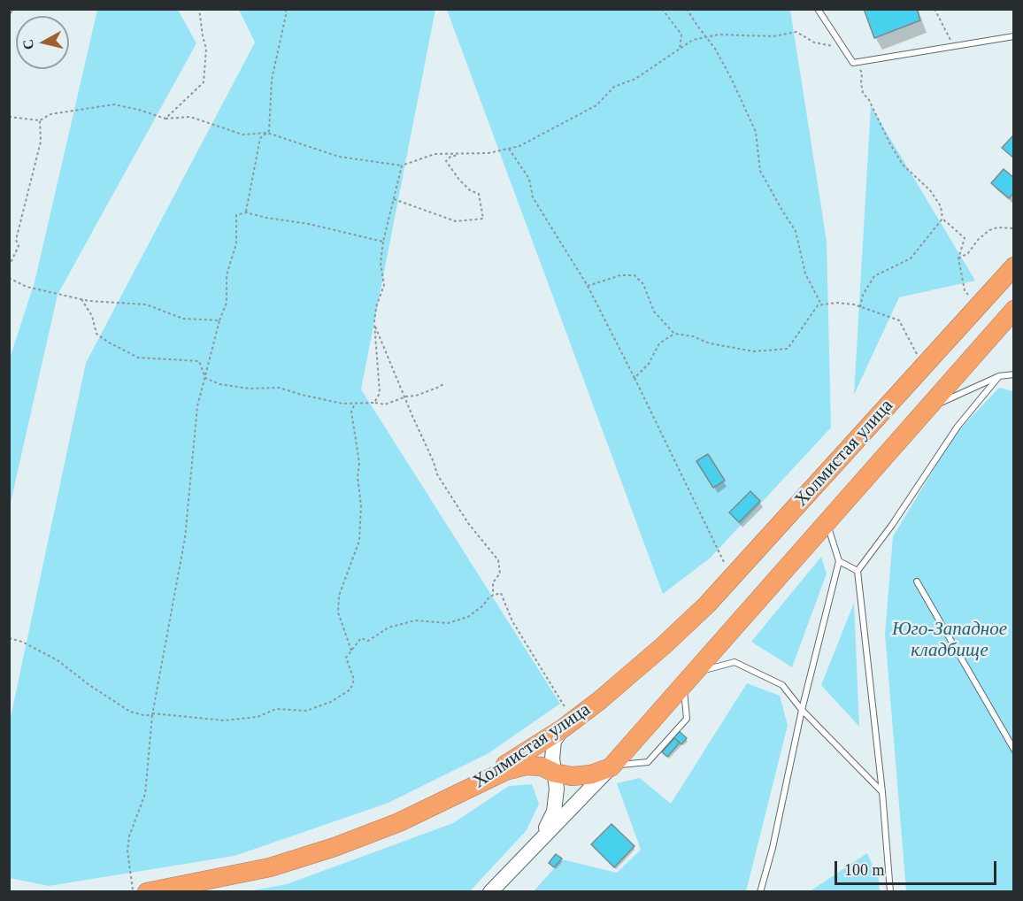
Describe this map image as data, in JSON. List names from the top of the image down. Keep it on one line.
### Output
{"streets":{"highway":["Холмистая улица"]},"parks":["Юго-Западное кладбище"],"scale_bar":"100 m","north":"left"}
